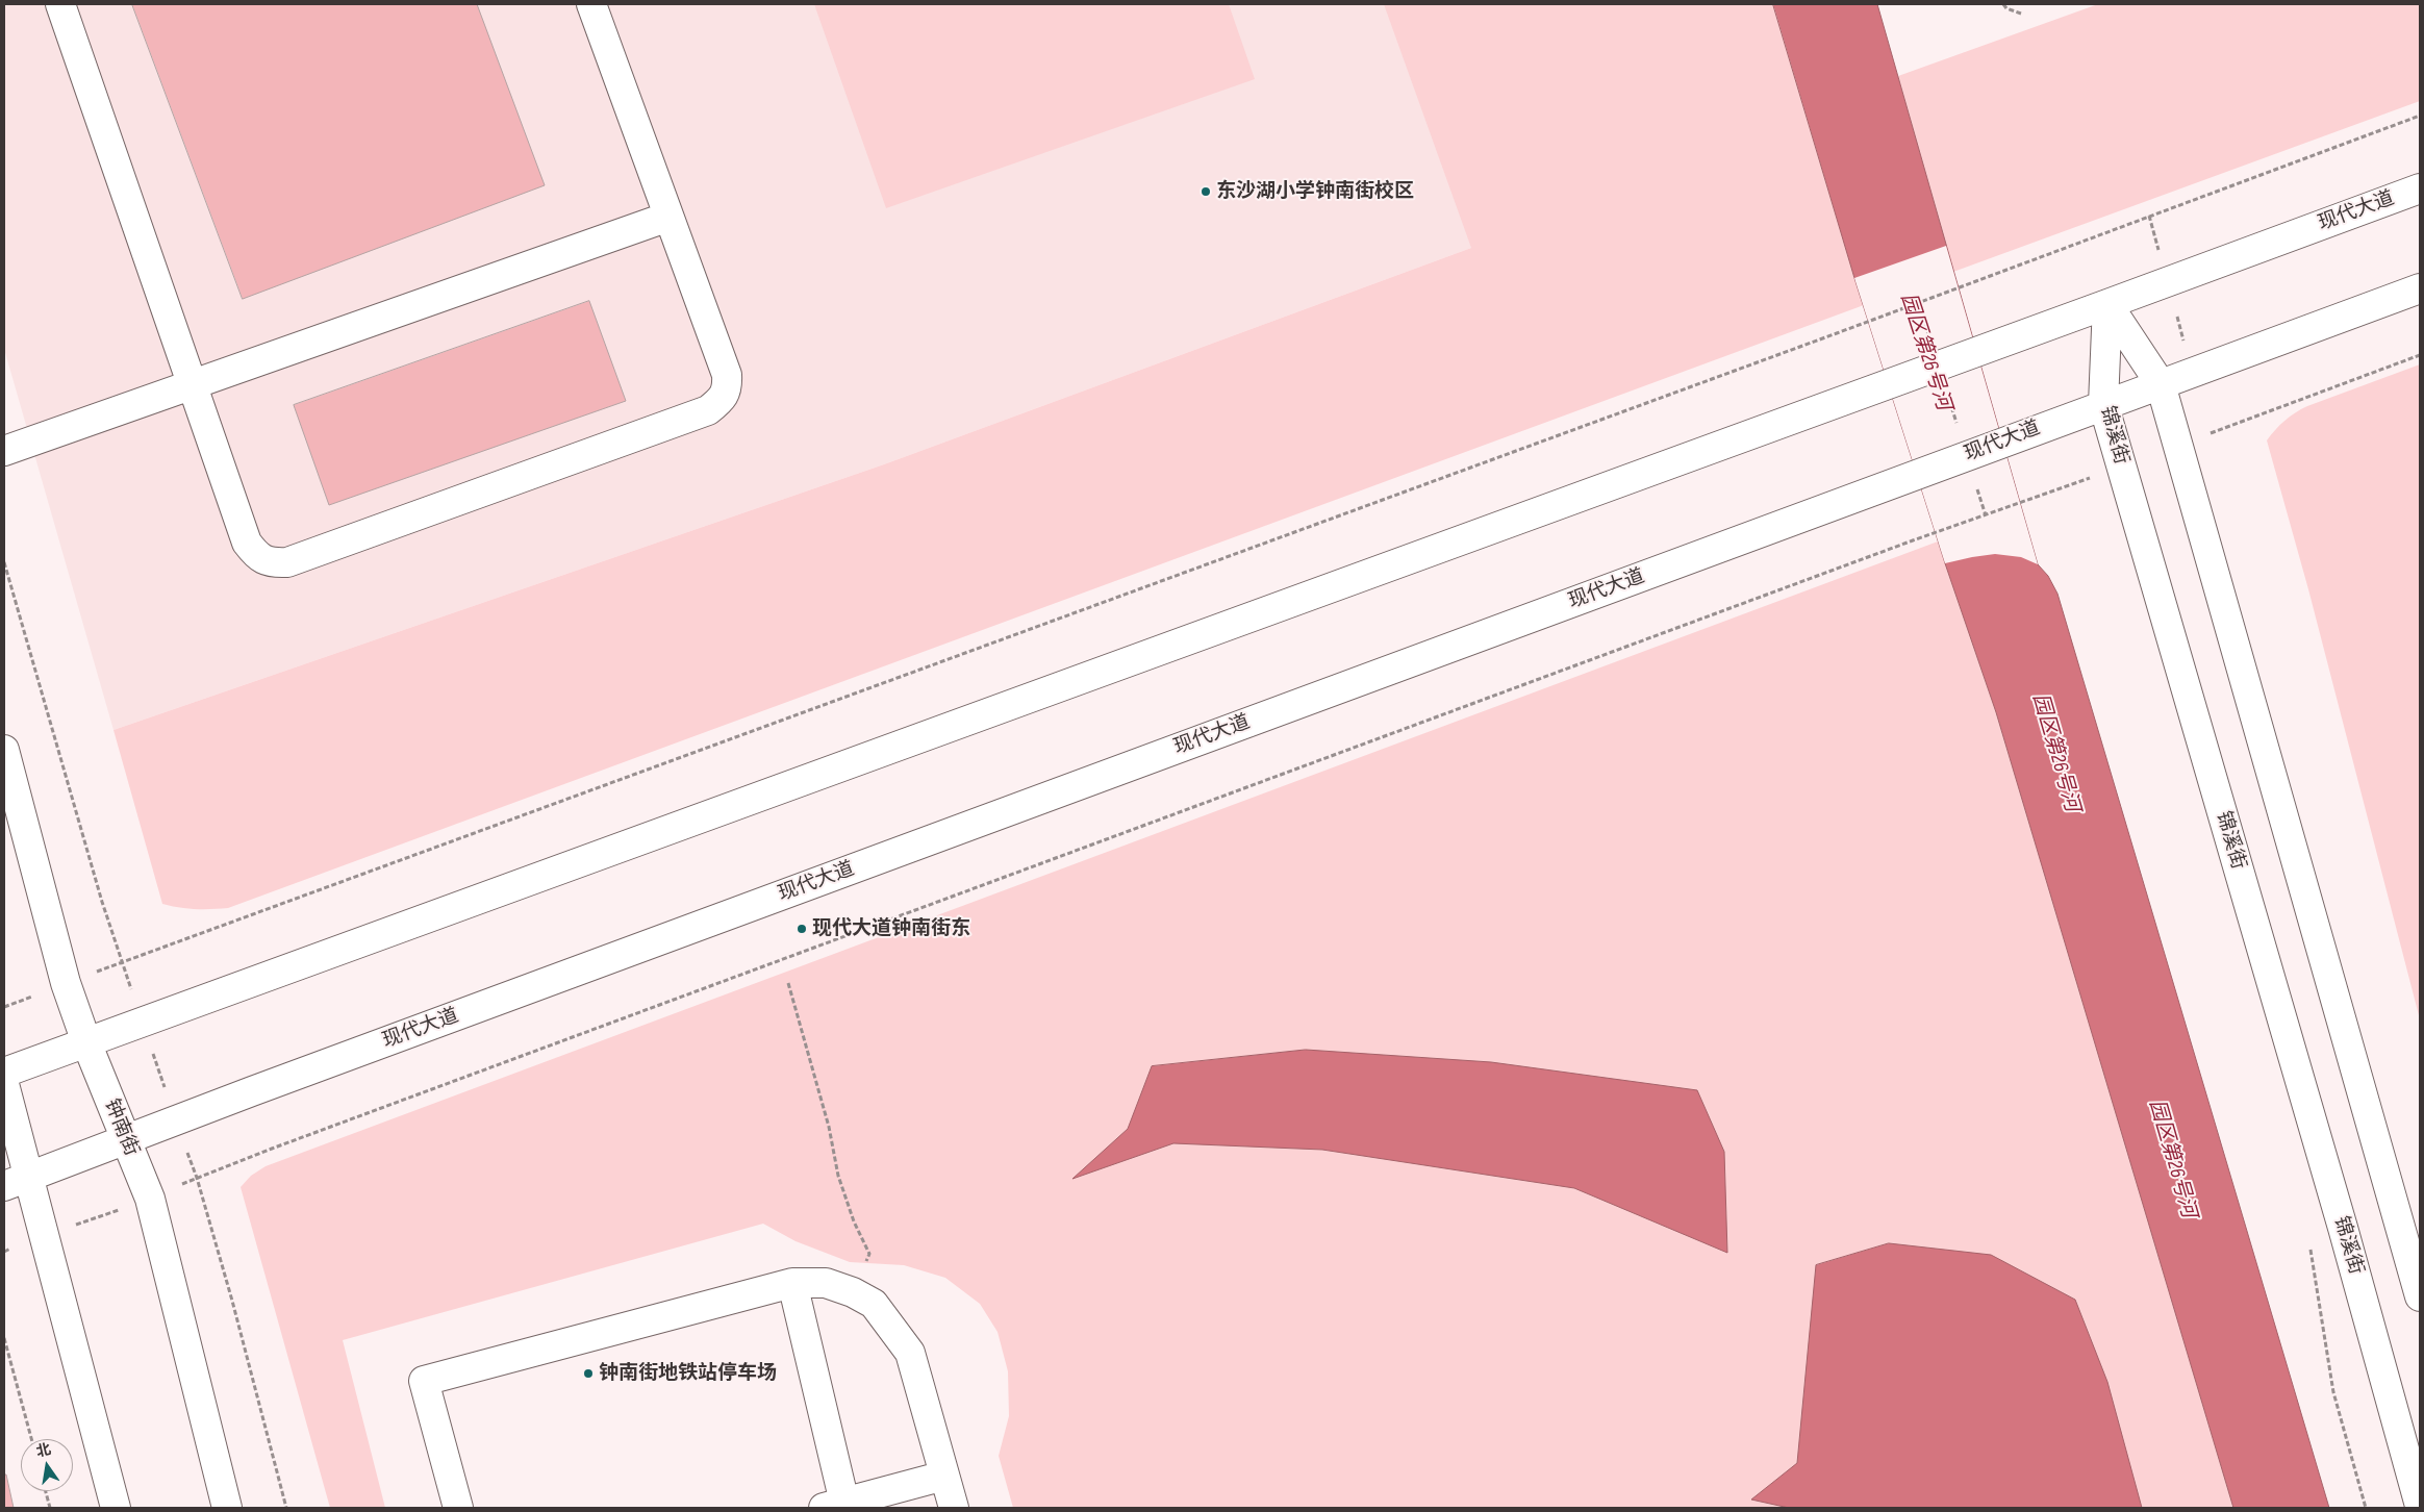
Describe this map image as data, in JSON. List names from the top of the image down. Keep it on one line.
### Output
{"streets":{"main road":["现代大道","锦溪街","钟南街"]},"crossings":[["现代大道","锦溪街"],["现代大道","钟南街"]],"water":["园区第26号河"],"places":["东沙湖小学钟南街校区","现代大道钟南街东","钟南街地铁站停车场"],"north":"top"}
